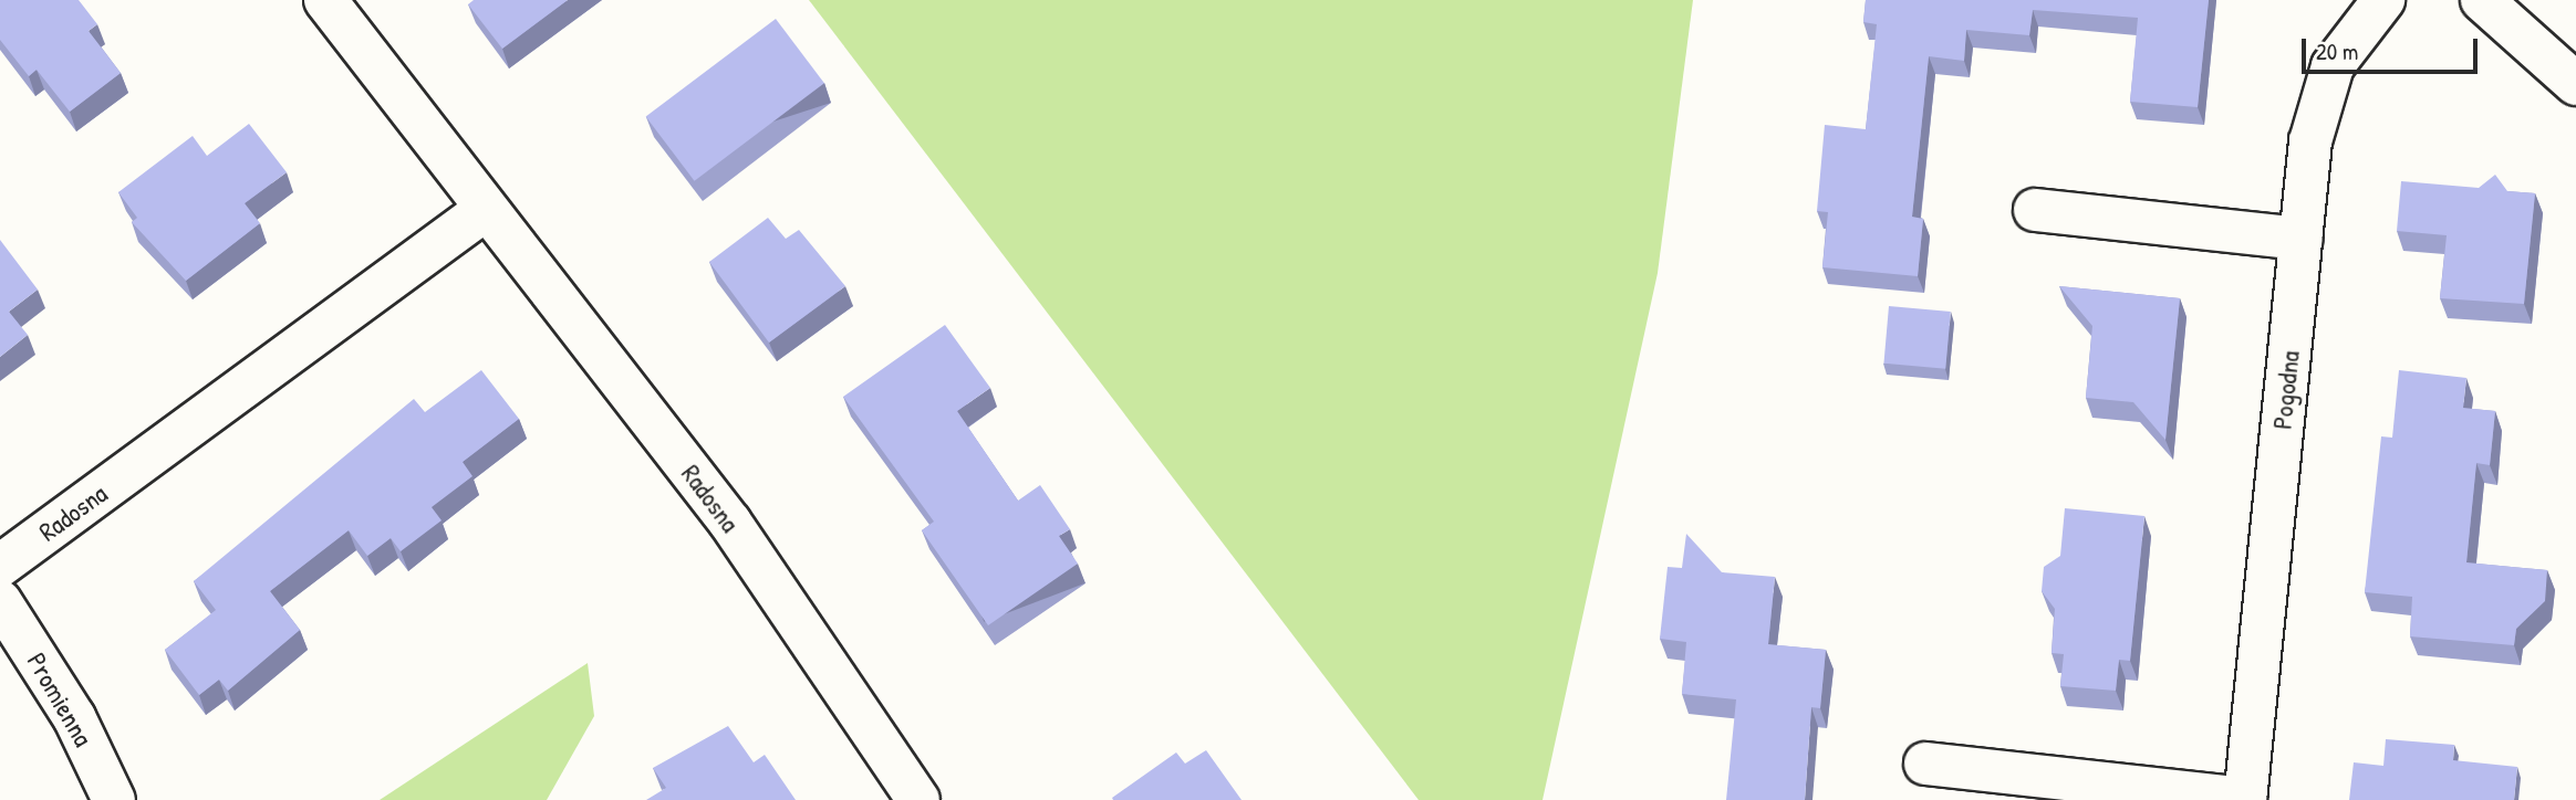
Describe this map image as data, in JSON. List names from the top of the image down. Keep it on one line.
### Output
{"streets":{"street":["Pogodna","Radosna","Promienna"]},"scale_bar":"20 m"}
